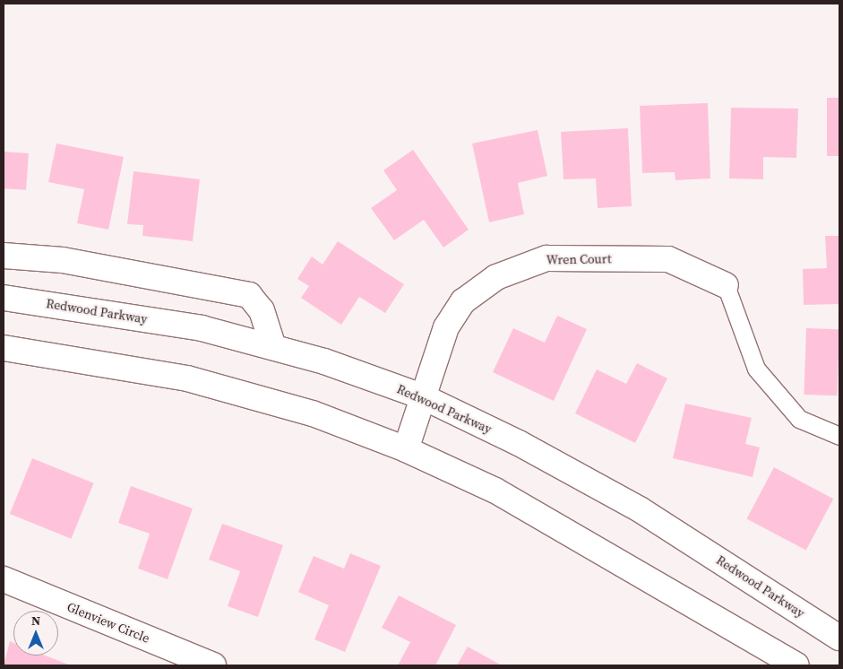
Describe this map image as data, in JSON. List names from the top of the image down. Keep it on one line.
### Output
{"streets":{"main road":["Wren Court","Redwood Parkway","Glenview Circle"]},"crossings":[["Wren Court","Redwood Parkway"]],"north":"top"}
